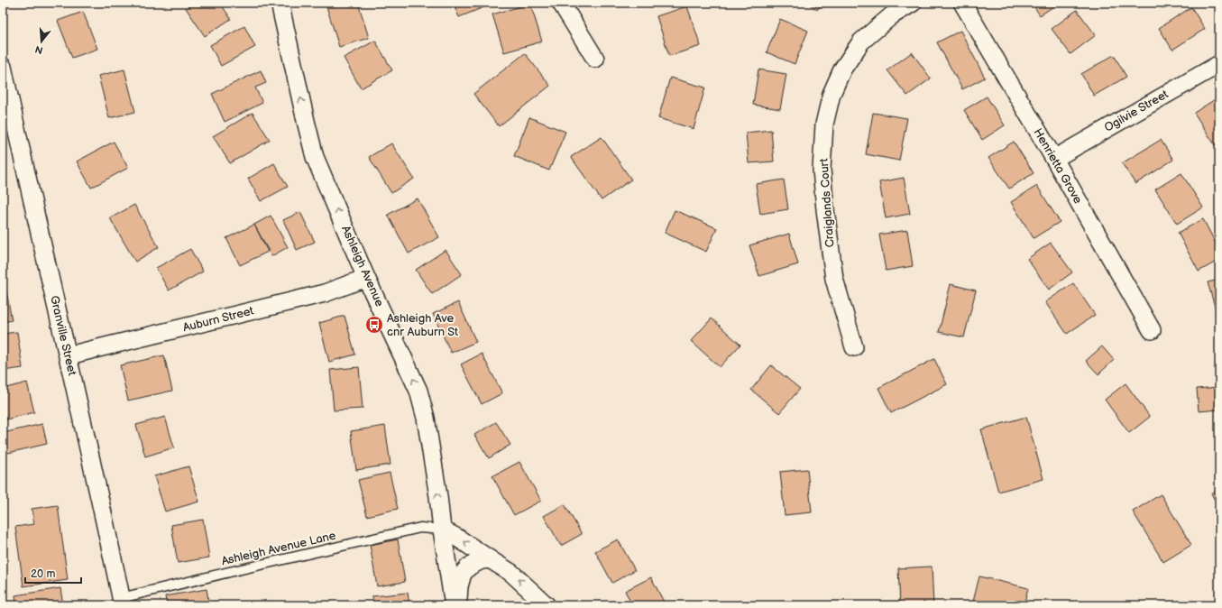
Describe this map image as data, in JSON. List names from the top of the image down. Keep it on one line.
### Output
{"streets":{"street":["Ogilvie Street","Henrietta Grove","Craiglands Court","Ashleigh Avenue","Auburn Street","Granville Street"],"lane":["Ashleigh Avenue Lane"]},"crossings":[["Ogilvie Street","Henrietta Grove"],["Ashleigh Avenue","Auburn Street"],["Ashleigh Avenue","Ashleigh Avenue Lane"],["Auburn Street","Granville Street"],["Granville Street","Ashleigh Avenue Lane"]],"one_way":["Ashleigh Avenue"],"places":{"bus stop":["Ashleigh Ave cnr Auburn St"]},"scale_bar":"20 m","north":"bottom"}
